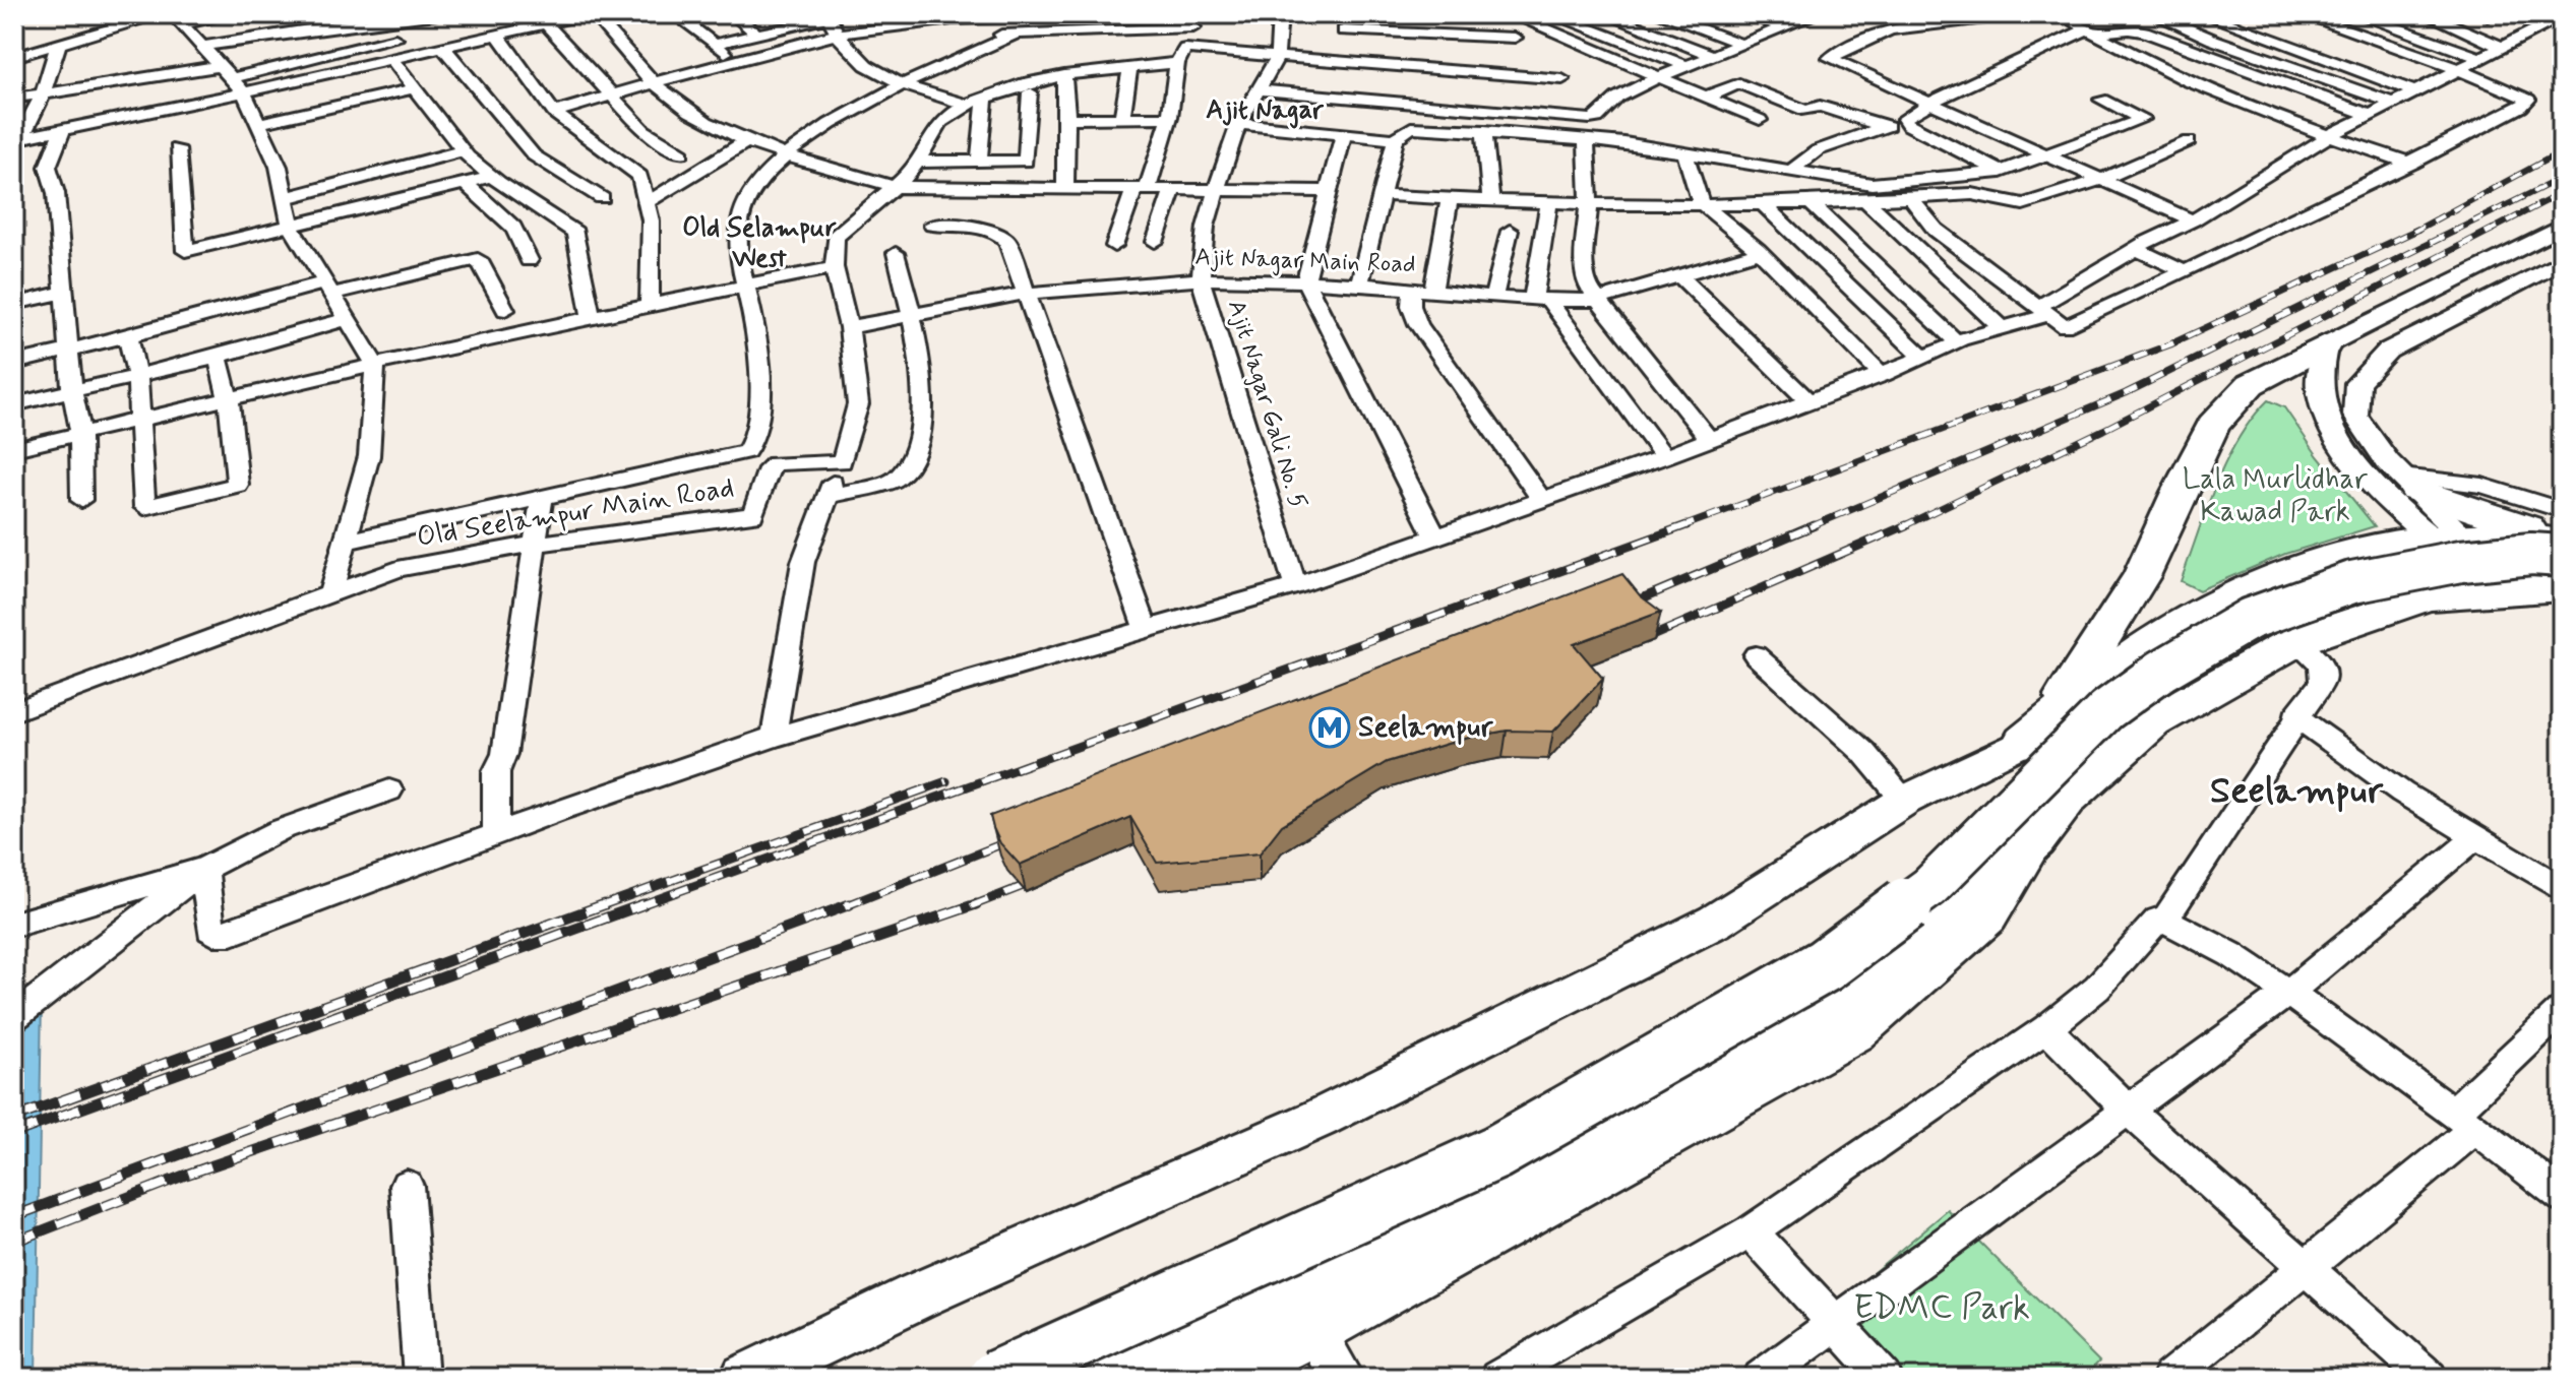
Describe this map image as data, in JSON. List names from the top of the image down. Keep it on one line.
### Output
{"streets":{"street":["Ajit Nagar Main Road","Ajit Nagar Gali No. 5","Old Seelampur Main Road"]},"crossings":[["Ajit Nagar Main Road","Ajit Nagar Gali No. 5"]],"districts":["Ajit Nagar","Old Selampur West","Seelampur"],"parks":["Lala Murlidhar Kawad Park","EDMC Park"],"places":{"metro station":["Seelampur"]}}
